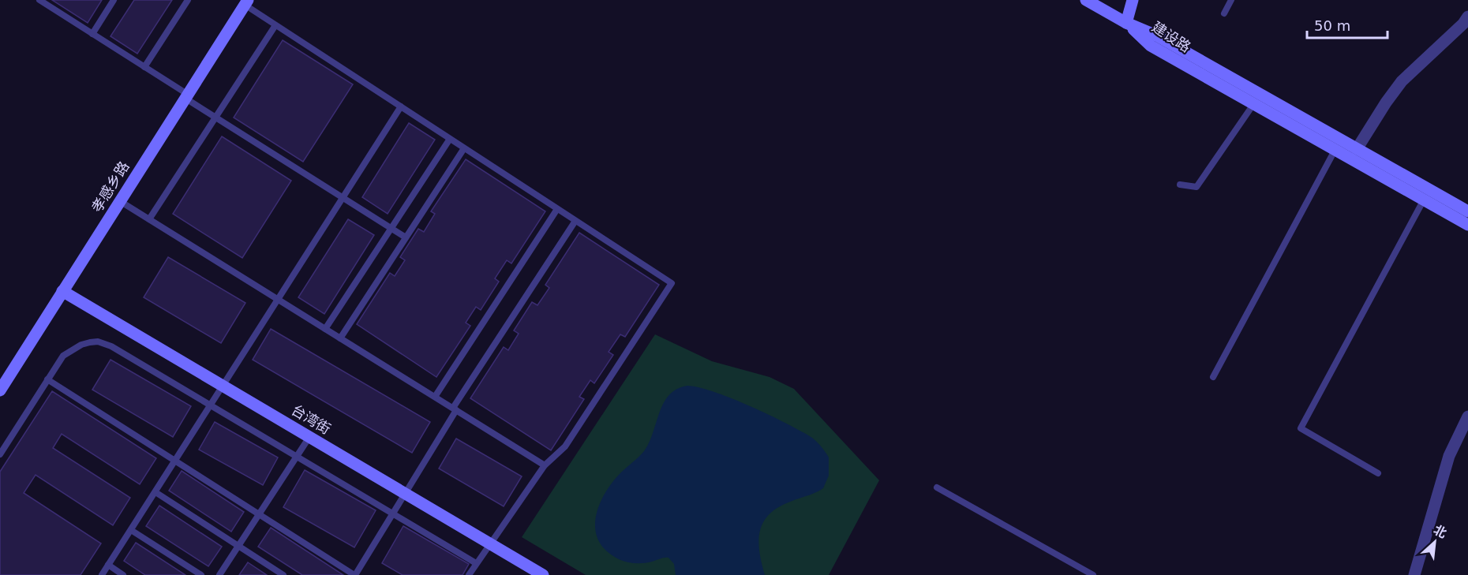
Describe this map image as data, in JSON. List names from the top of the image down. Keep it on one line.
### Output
{"streets":{"main road":["建设路","孝感乡路","台湾街"]},"crossings":[["孝感乡路","台湾街"]],"scale_bar":"50 m","north":"top right"}
